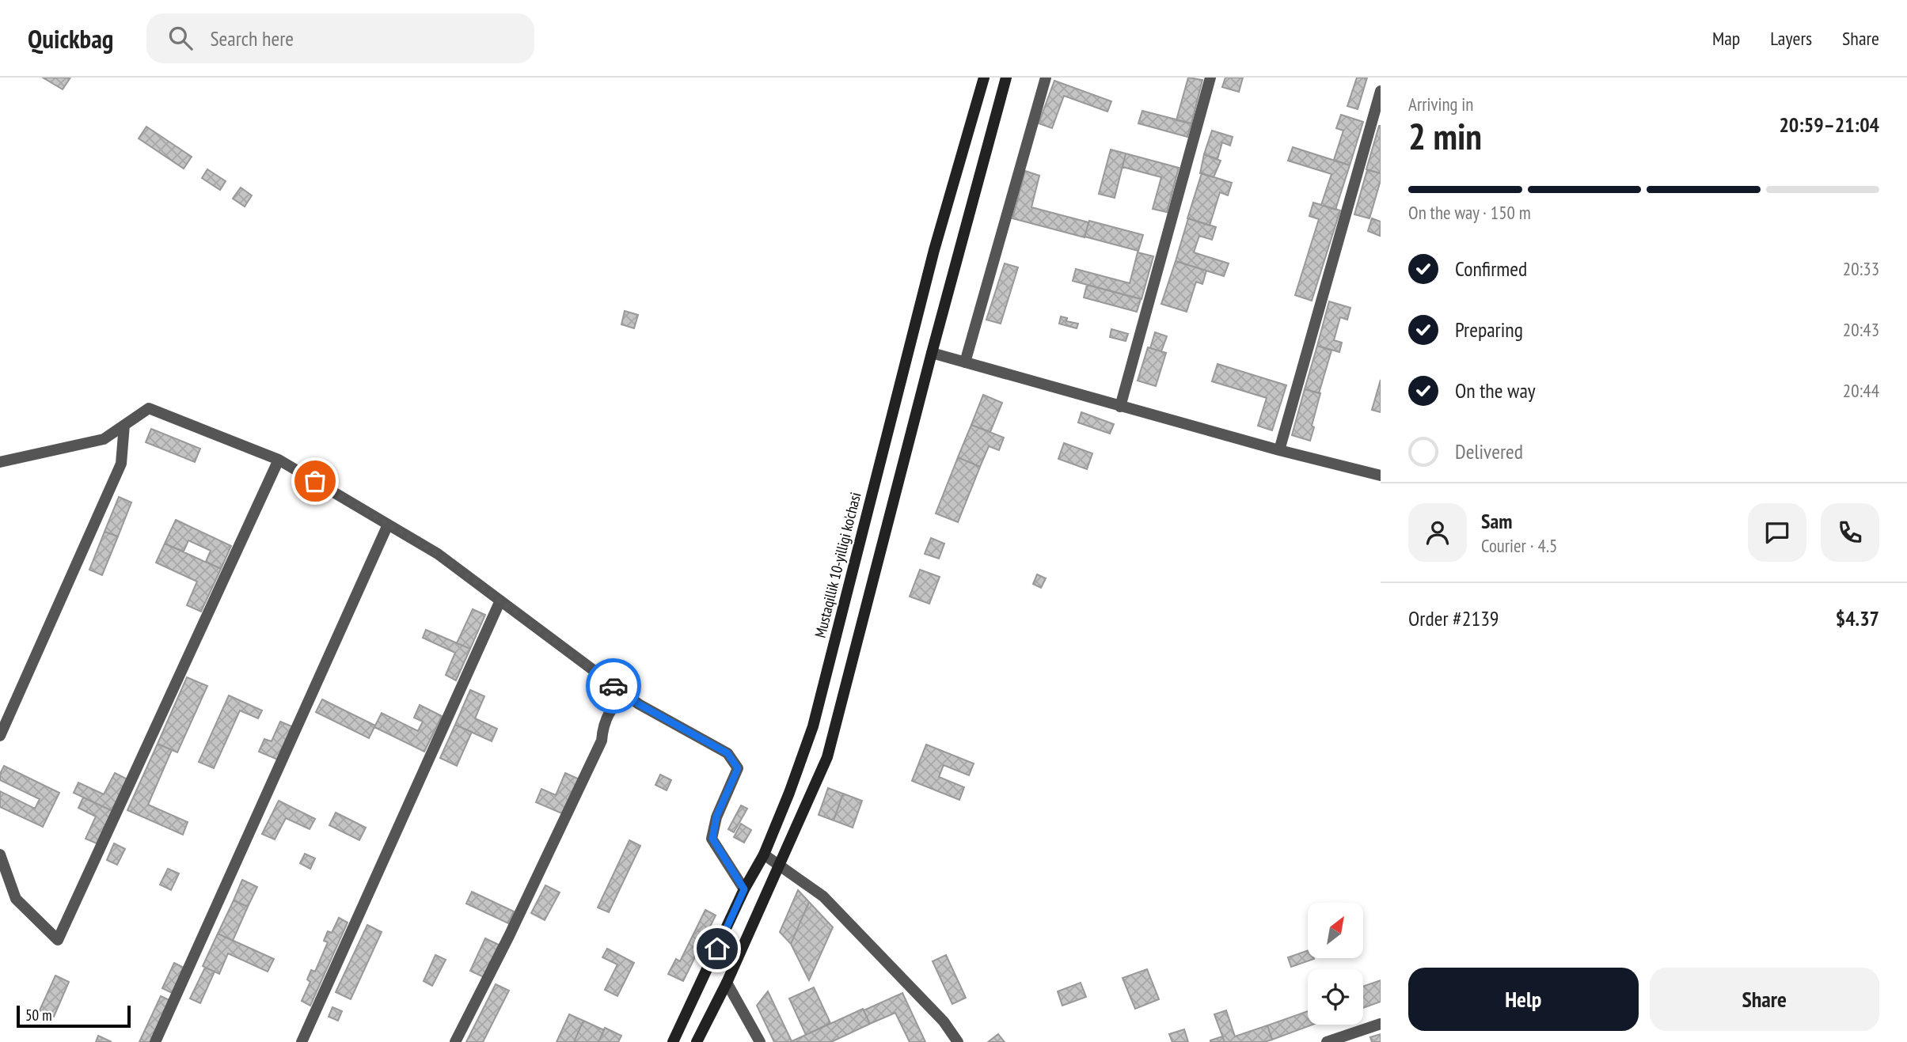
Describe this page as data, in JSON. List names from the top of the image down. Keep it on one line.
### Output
{"streets":{"main road":["Mustaqillik 10-yilligi ko'chasi"]},"scale_bar":"50 m","north":"top right","page":{"header":"Quickbag","search":"Search here","nav":["Map","Layers","Share"],"heading":["2 min","Arriving in","20:59–21:04"],"panel":["Sam","Courier · 4.5","Order #2139","$4.37"],"bar":"On the way · 150 m","list":[["Confirmed","20:33"],["Preparing","20:43"],["On the way","20:44"],"Delivered"],"buttons":["Help","Share"],"scale":"50 m"}}
